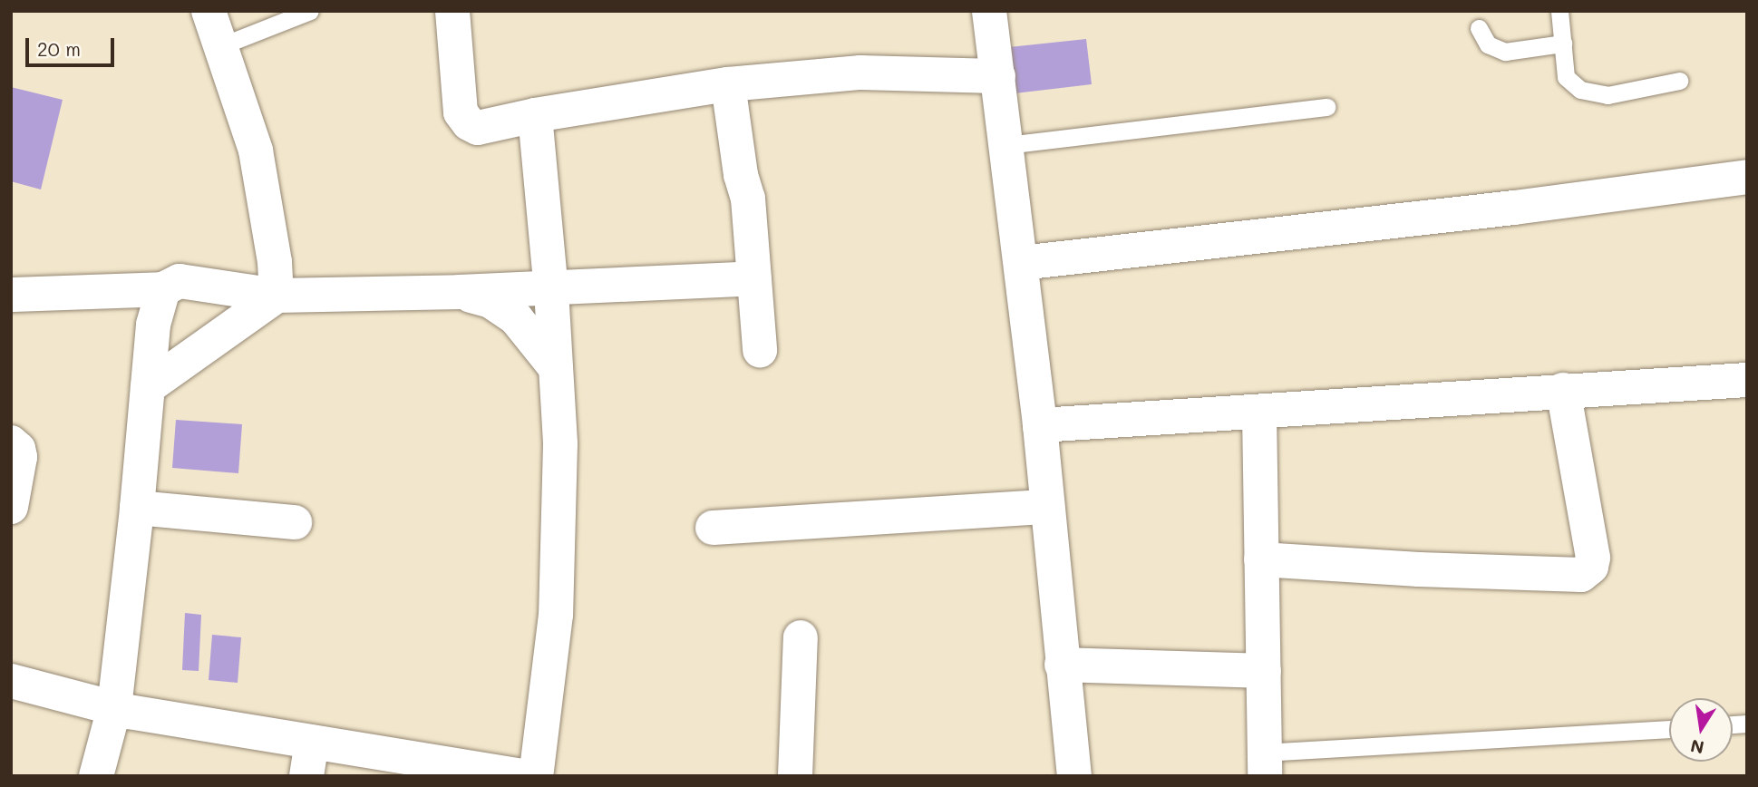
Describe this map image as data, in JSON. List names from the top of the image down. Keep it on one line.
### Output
{"scale_bar":"20 m","north":"bottom"}
